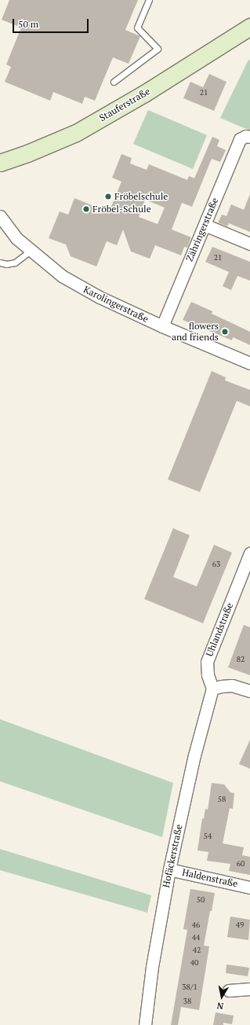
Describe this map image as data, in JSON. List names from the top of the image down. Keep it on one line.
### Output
{"streets":{"main road":["Stauferstraße"],"street":["Zähringerstraße","Karolingerstraße","Uhlandstraße","Hofäckerstraße","Haldenstraße"]},"crossings":[["Zähringerstraße","Karolingerstraße"],["Uhlandstraße","Hofäckerstraße"],["Hofäckerstraße","Haldenstraße"]],"places":["Fröbelschule","Fröbel-Schule","flowers and friends"],"house_numbers":["21","21","63","82","58","54","60","50","46","49","44","42","40","38/1","38"],"scale_bar":"50 m","north":"bottom"}
